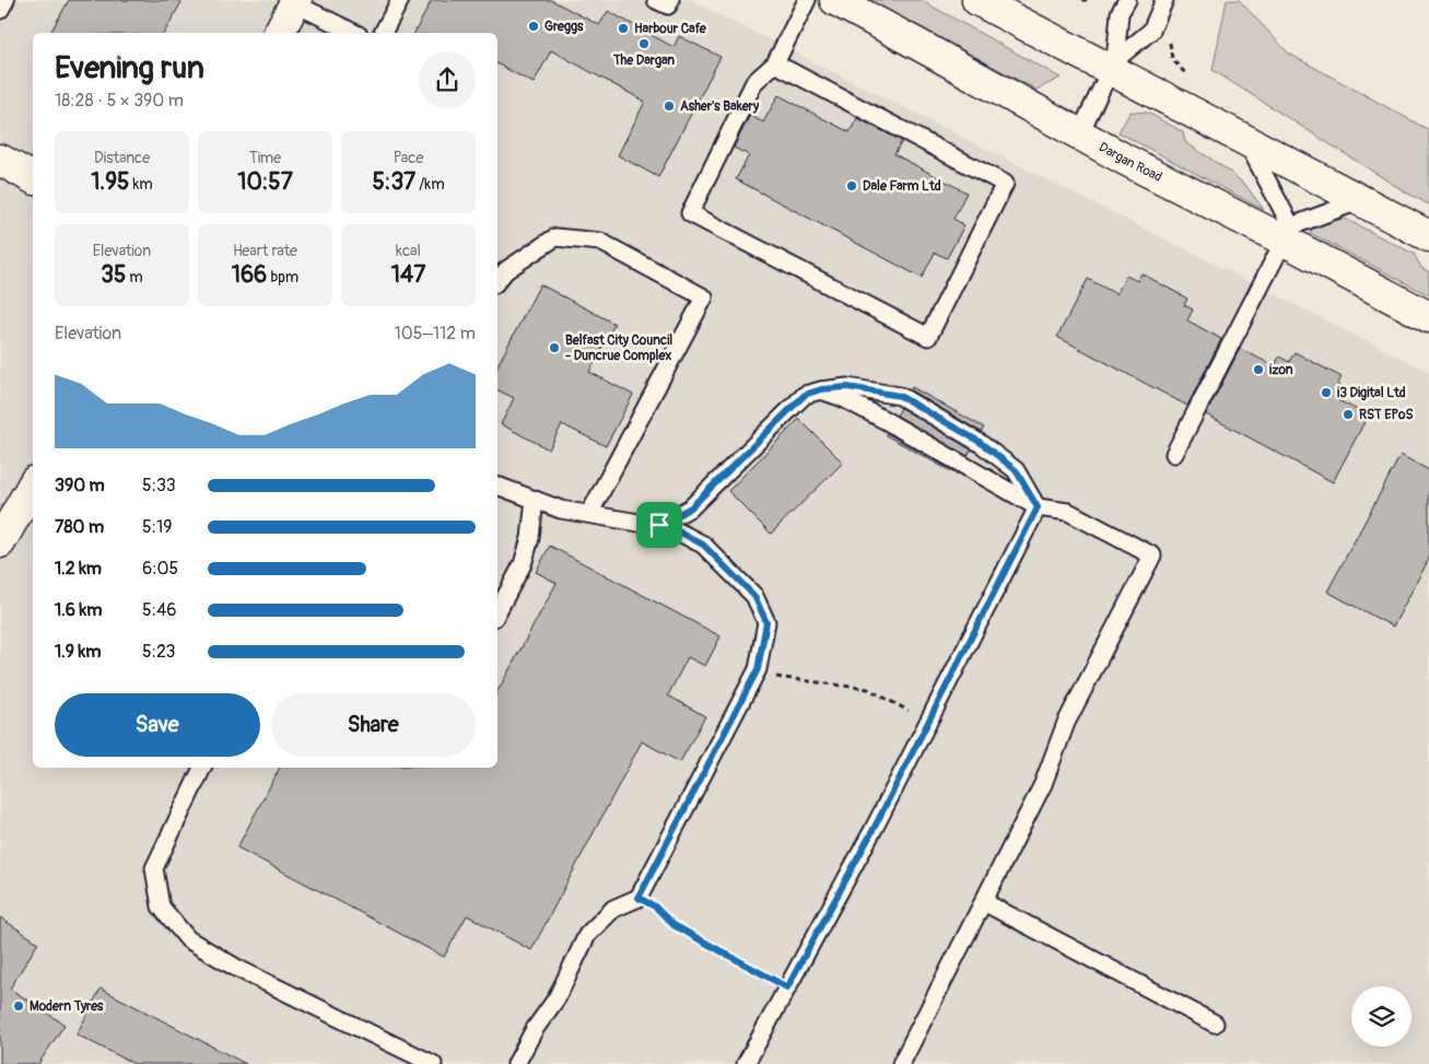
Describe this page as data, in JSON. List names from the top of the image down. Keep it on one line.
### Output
{"streets":{"street":["Dargan Road"]},"places":["Greggs","Harbour Cafe","The Dargan","Asher's Bakery","Dale Farm Ltd","Belfast City Council - Duncrue Complex","izon","i3 Digital Ltd","RST EPoS","Modern Tyres"],"page":{"heading":["Evening run","18:28 · 5 × 390 m"],"stats":[["Distance","1.95 km"],["Time","10:57"],["Pace","5:37 /km"],["Elevation","35 m"],["Heart rate","166 bpm"],["kcal","147"]],"chart":["Elevation","105–112 m"],"list":[{"name":"390 m","note":"5:33"},{"name":"780 m","note":"5:19"},{"name":"1.2 km","note":"6:05"},{"name":"1.6 km","note":"5:46"},{"name":"1.9 km","note":"5:23"}],"buttons":["Save","Share"]}}
